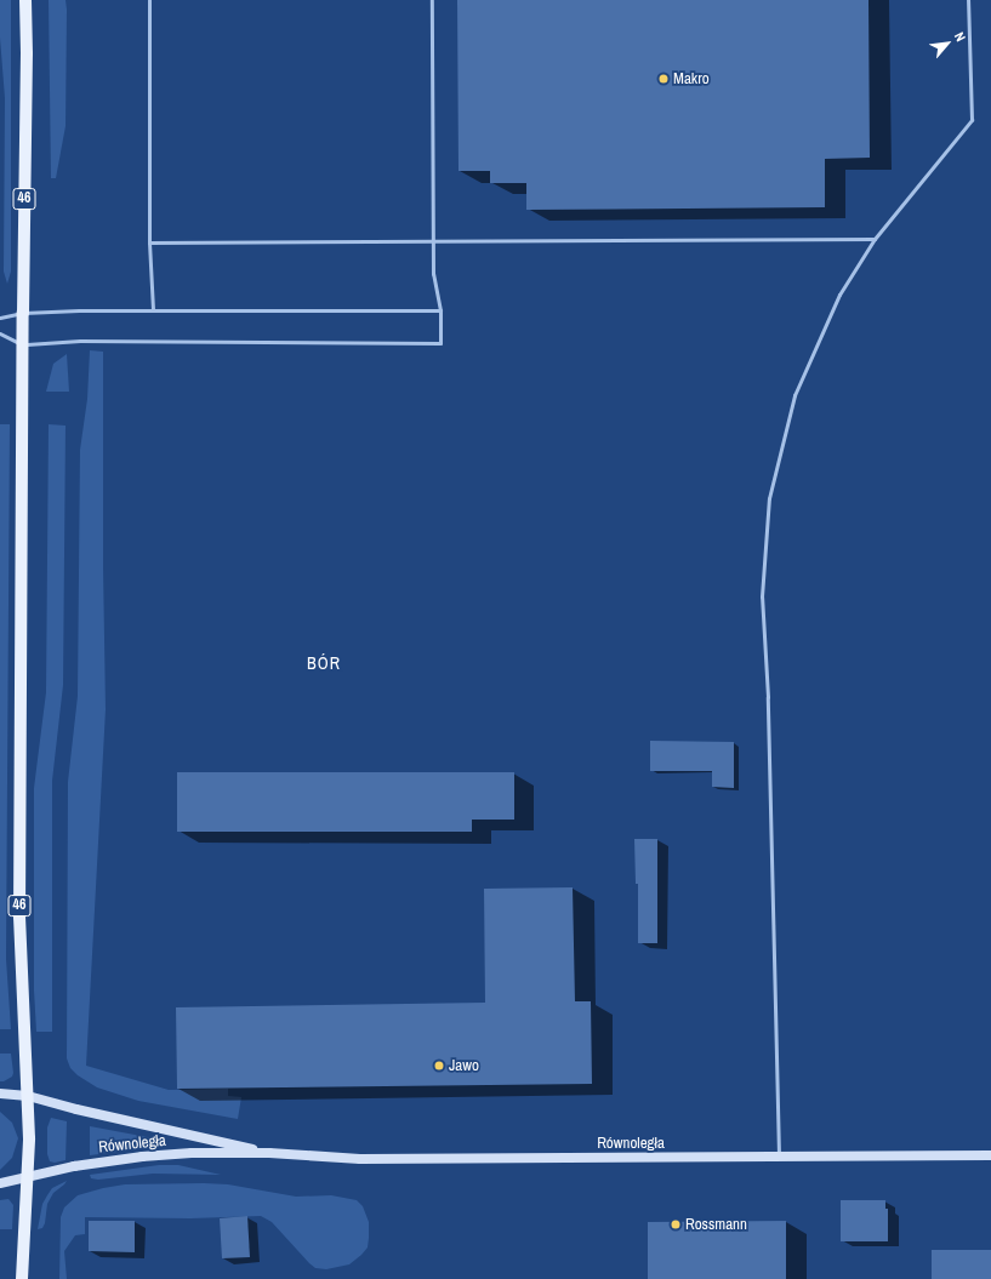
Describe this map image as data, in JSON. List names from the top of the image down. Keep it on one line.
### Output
{"streets":{"main road":["46"],"street":["Równoległa"]},"crossings":[["46","Równoległa"]],"districts":["BÓR"],"places":["Makro","Jawo","Rossmann"],"north":"top right"}
